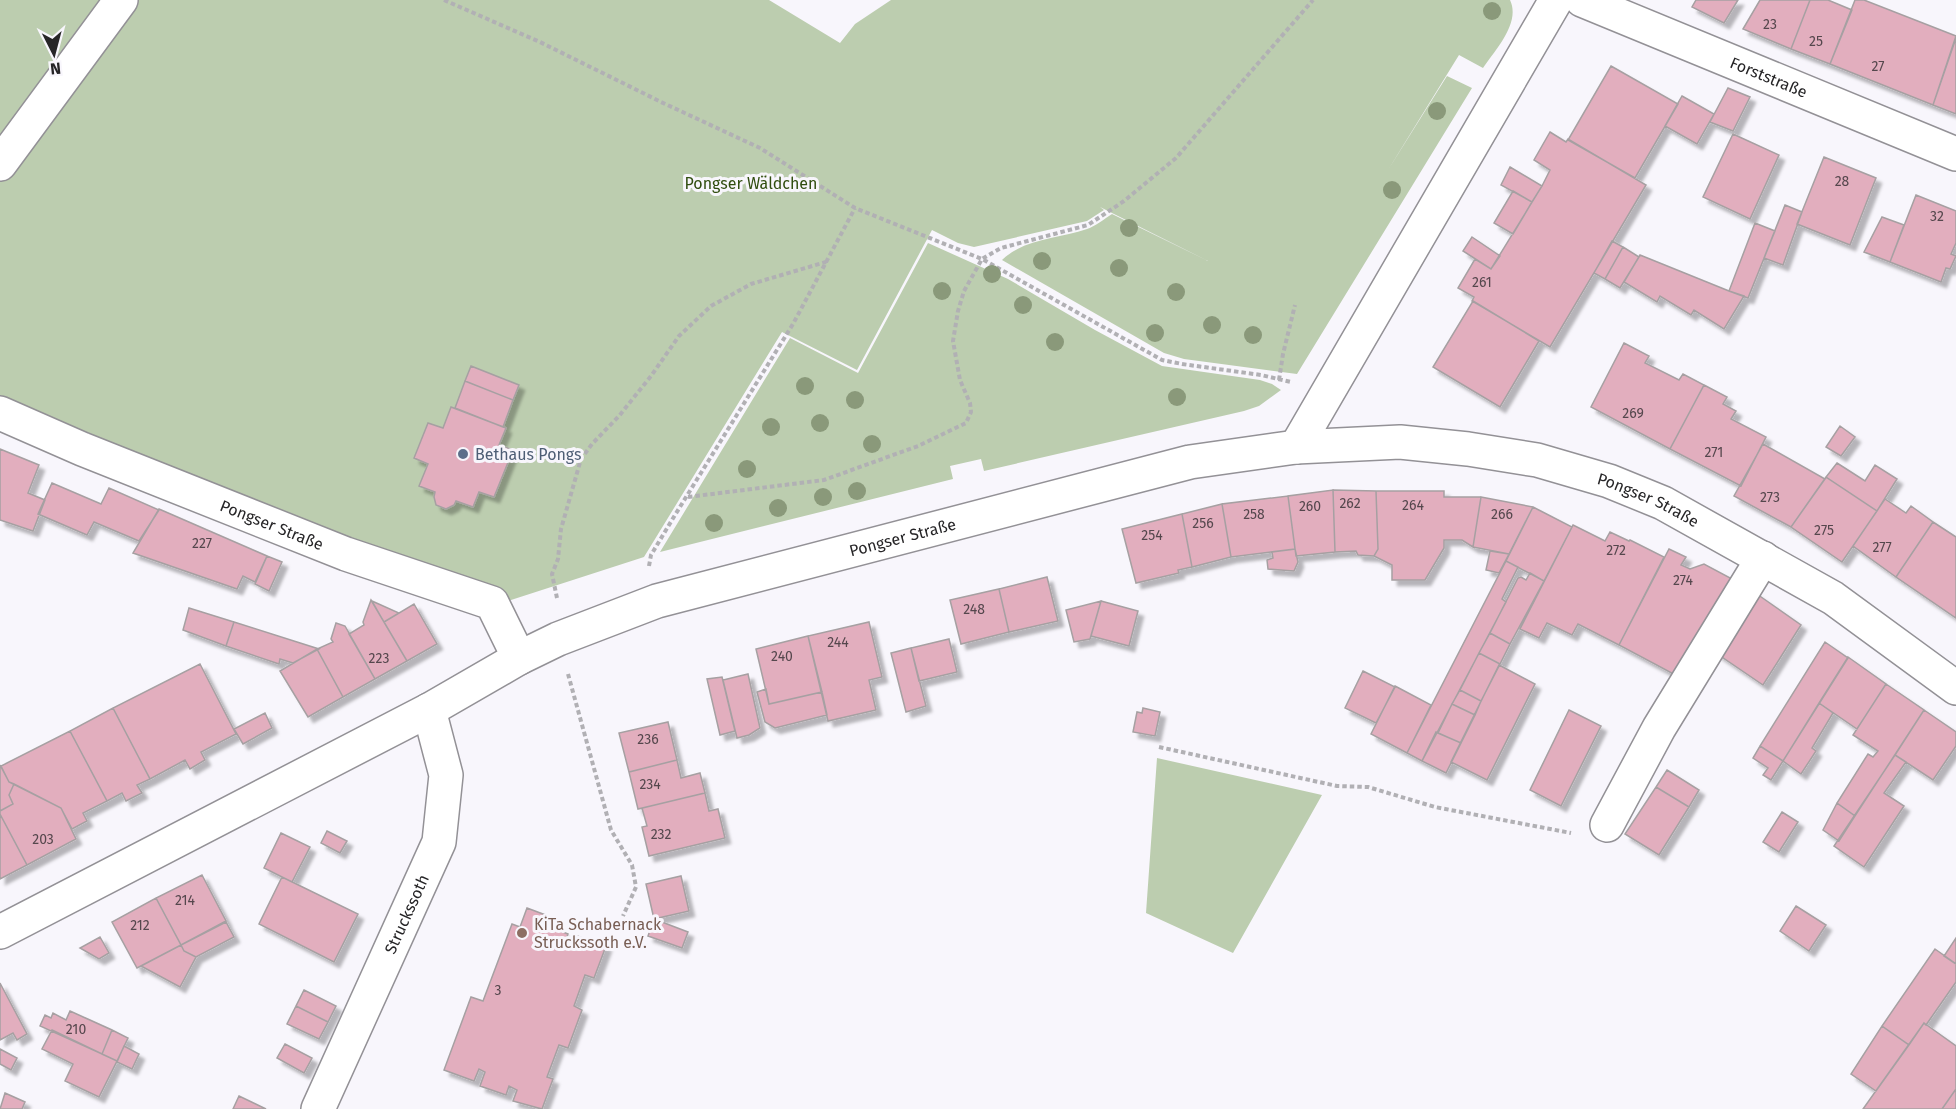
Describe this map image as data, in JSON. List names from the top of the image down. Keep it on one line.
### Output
{"streets":{"street":["Forststraße","Pongser Straße","Struckssoth"]},"crossings":[["Pongser Straße","Struckssoth"]],"parks":["Pongser Wäldchen"],"places":["Bethaus Pongs","KiTa Schabernack Struckssoth e.V."],"house_numbers":["23","25","27","28","32","261","269","271","273","262","264","260","258","266","256","275","254","227","277","272","274","248","244","240","223","236","234","232","203","214","212","3","210"],"north":"bottom"}
